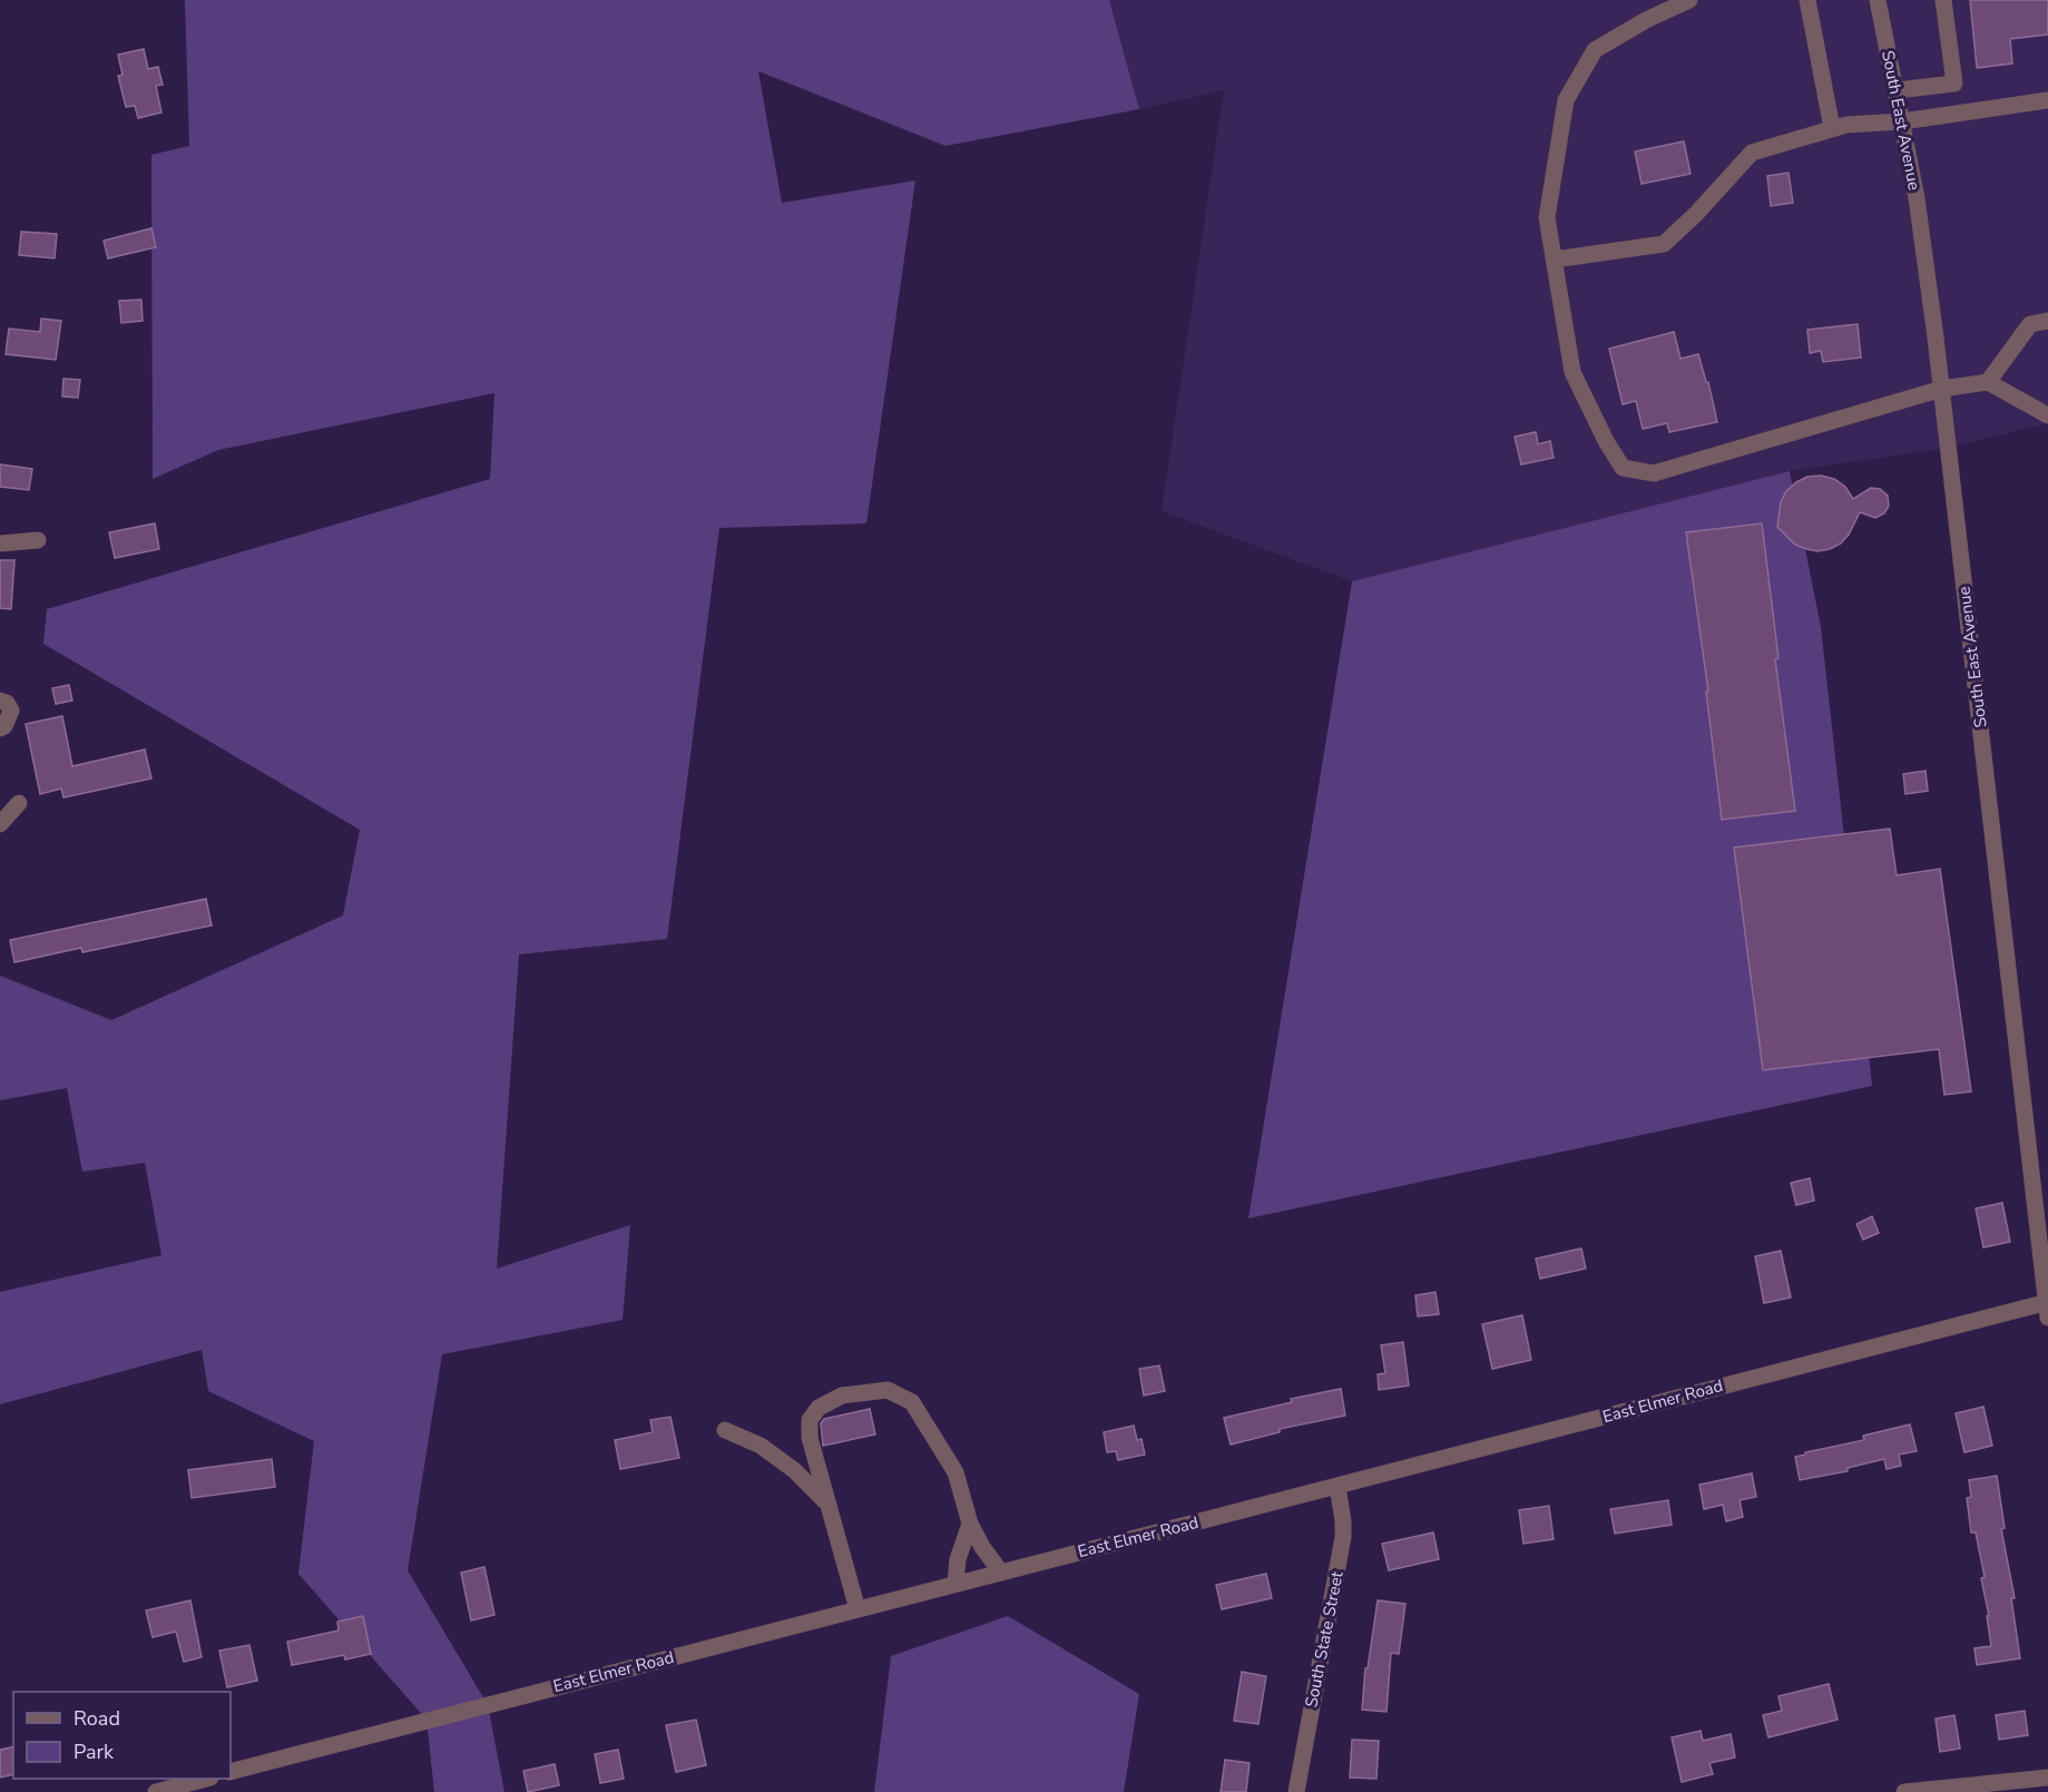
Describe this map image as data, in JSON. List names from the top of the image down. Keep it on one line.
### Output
{"streets":{"street":["South East Avenue","East Elmer Road","South State Street"]},"crossings":[["South East Avenue","East Elmer Road"],["East Elmer Road","South State Street"]],"legend":["Road","Park"]}
